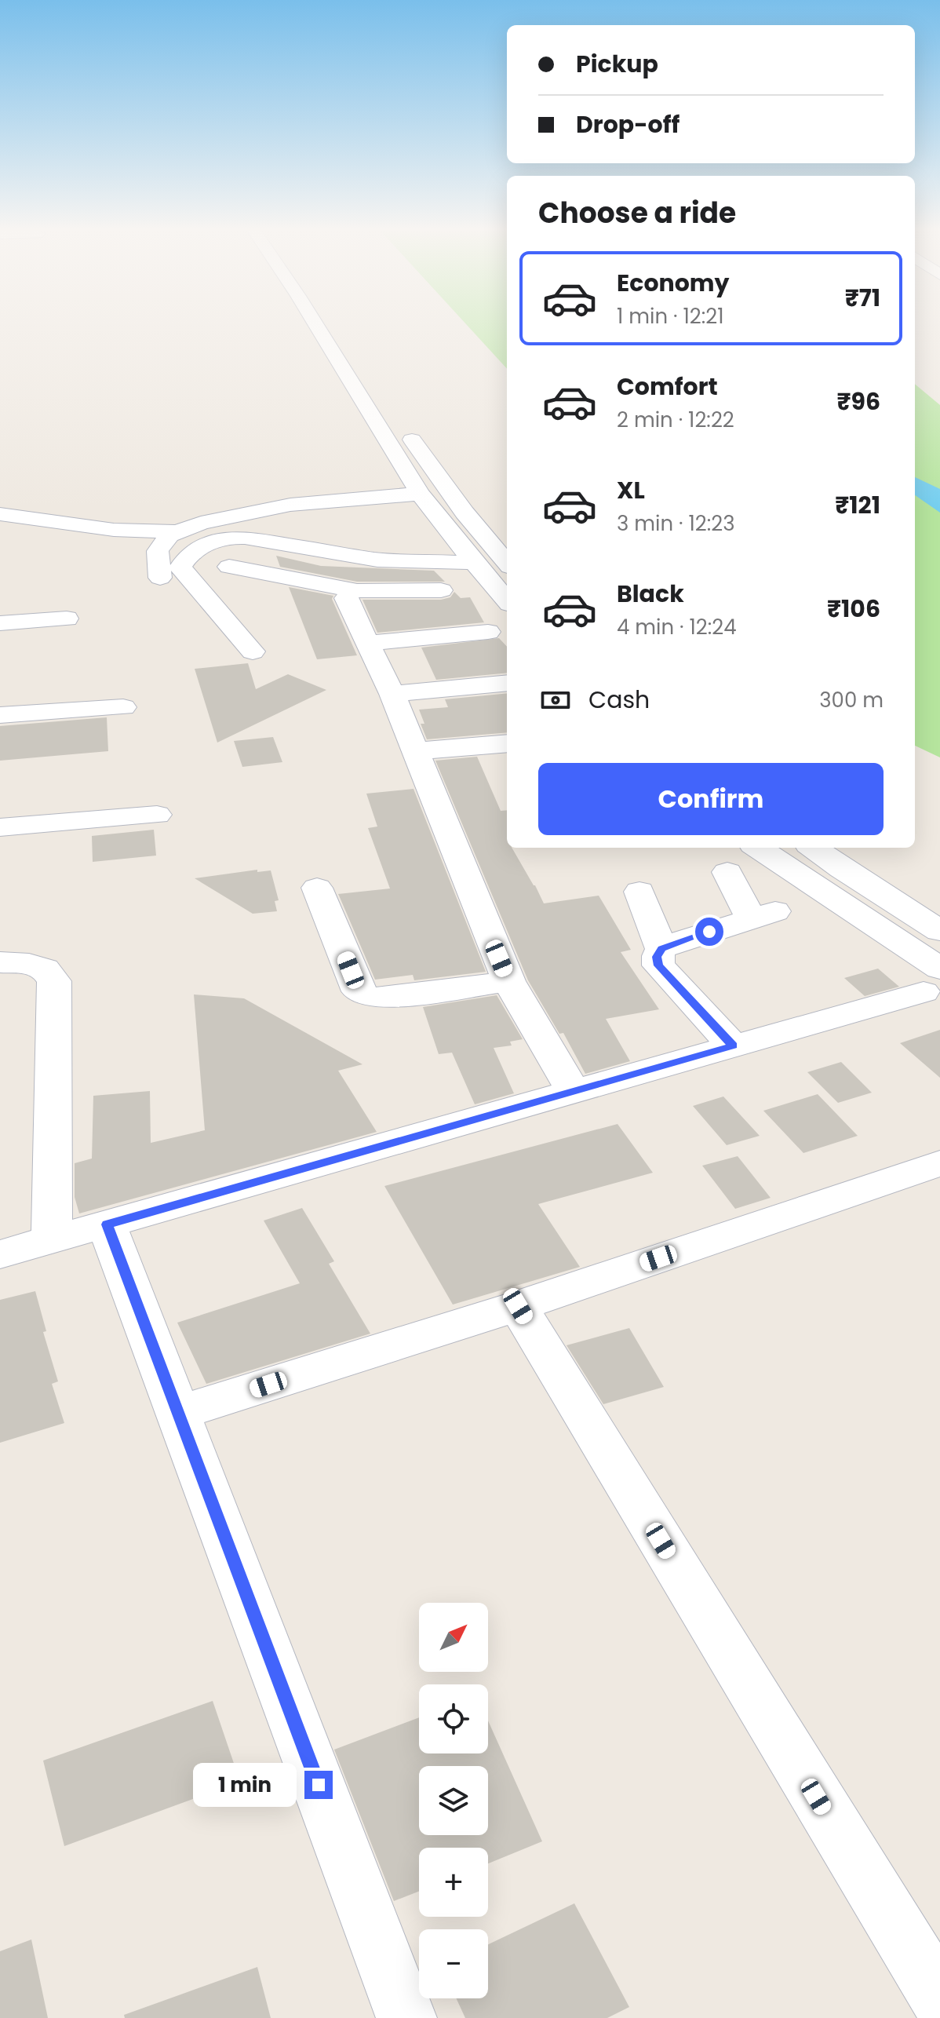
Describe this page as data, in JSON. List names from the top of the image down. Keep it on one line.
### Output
{"north":"top right","page":{"banner":["Pickup","Drop-off"],"heading":"Choose a ride","list":[{"name":"Economy","note":"1 min · 12:21","value":"₹71"},{"name":"Comfort","note":"2 min · 12:22","value":"₹96"},{"name":"XL","note":"3 min · 12:23","value":"₹121"},{"name":"Black","note":"4 min · 12:24","value":"₹106"}],"pay":["Cash","300 m"],"buttons":"Confirm","map_buttons":["+","−"],"bubble":"1 min"}}
